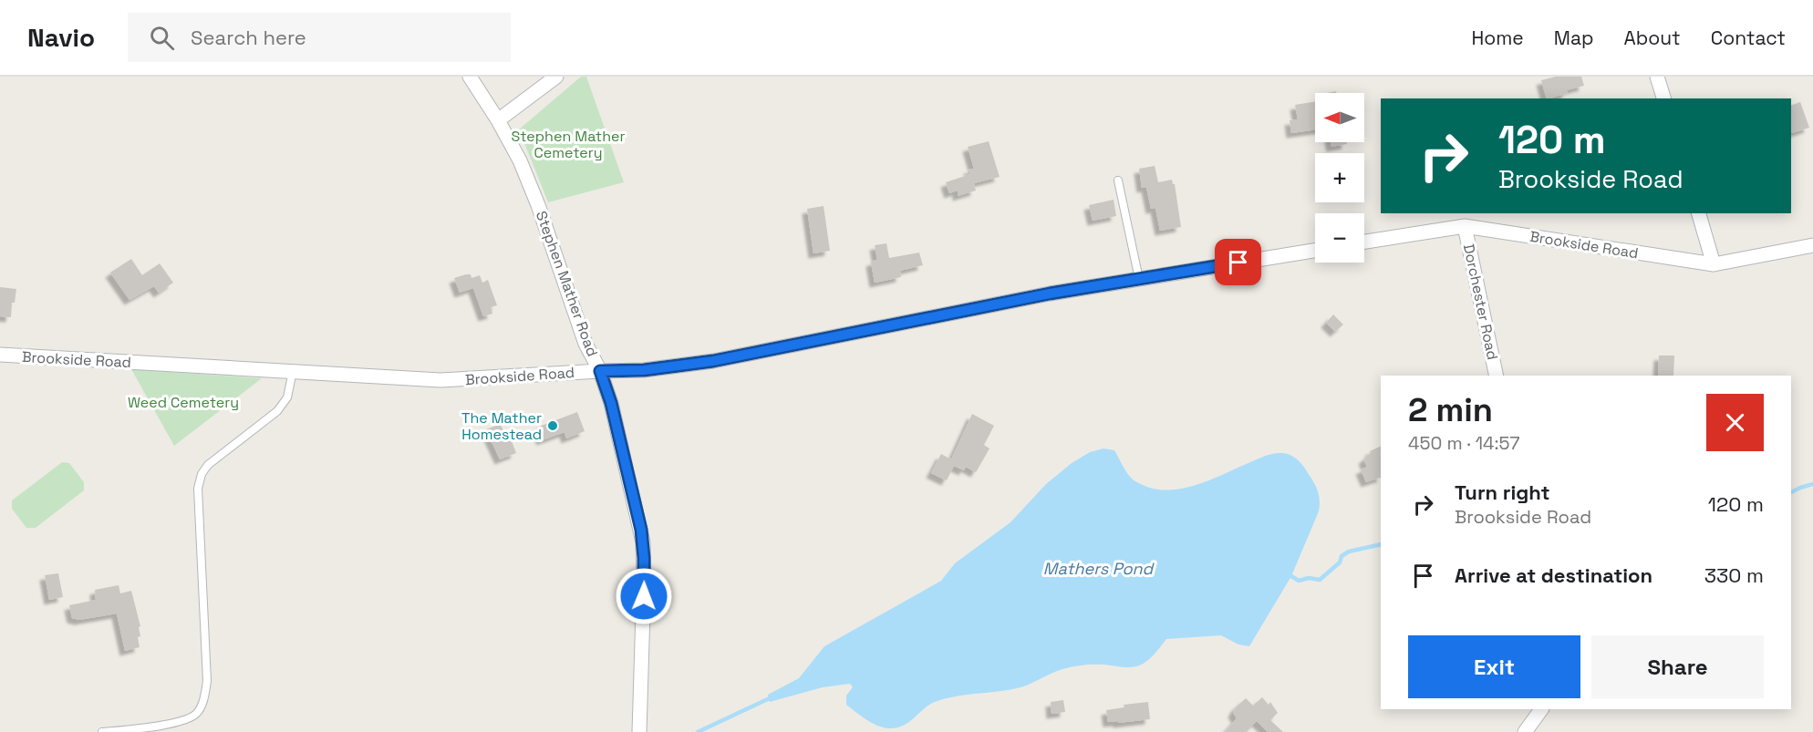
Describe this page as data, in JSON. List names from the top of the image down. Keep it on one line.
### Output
{"streets":{"street":["Brookside Road","Stephen Mather Road","Dorchester Road"]},"crossings":[["Brookside Road","Stephen Mather Road"],["Brookside Road","Dorchester Road"]],"water":["Mathers Pond"],"parks":["Stephen Mather Cemetery","Weed Cemetery"],"places":["The Mather Homestead"],"north":"left","page":{"header":"Navio","search":"Search here","nav":["Home","Map","About","Contact"],"map_buttons":["+","−"],"turn":["120 m","Brookside Road"],"heading":["2 min","450 m · 14:57"],"list":[{"name":"Turn right","note":"Brookside Road","value":"120 m"},{"name":"Arrive at destination","value":"330 m"}],"buttons":["Exit","Share"]}}
